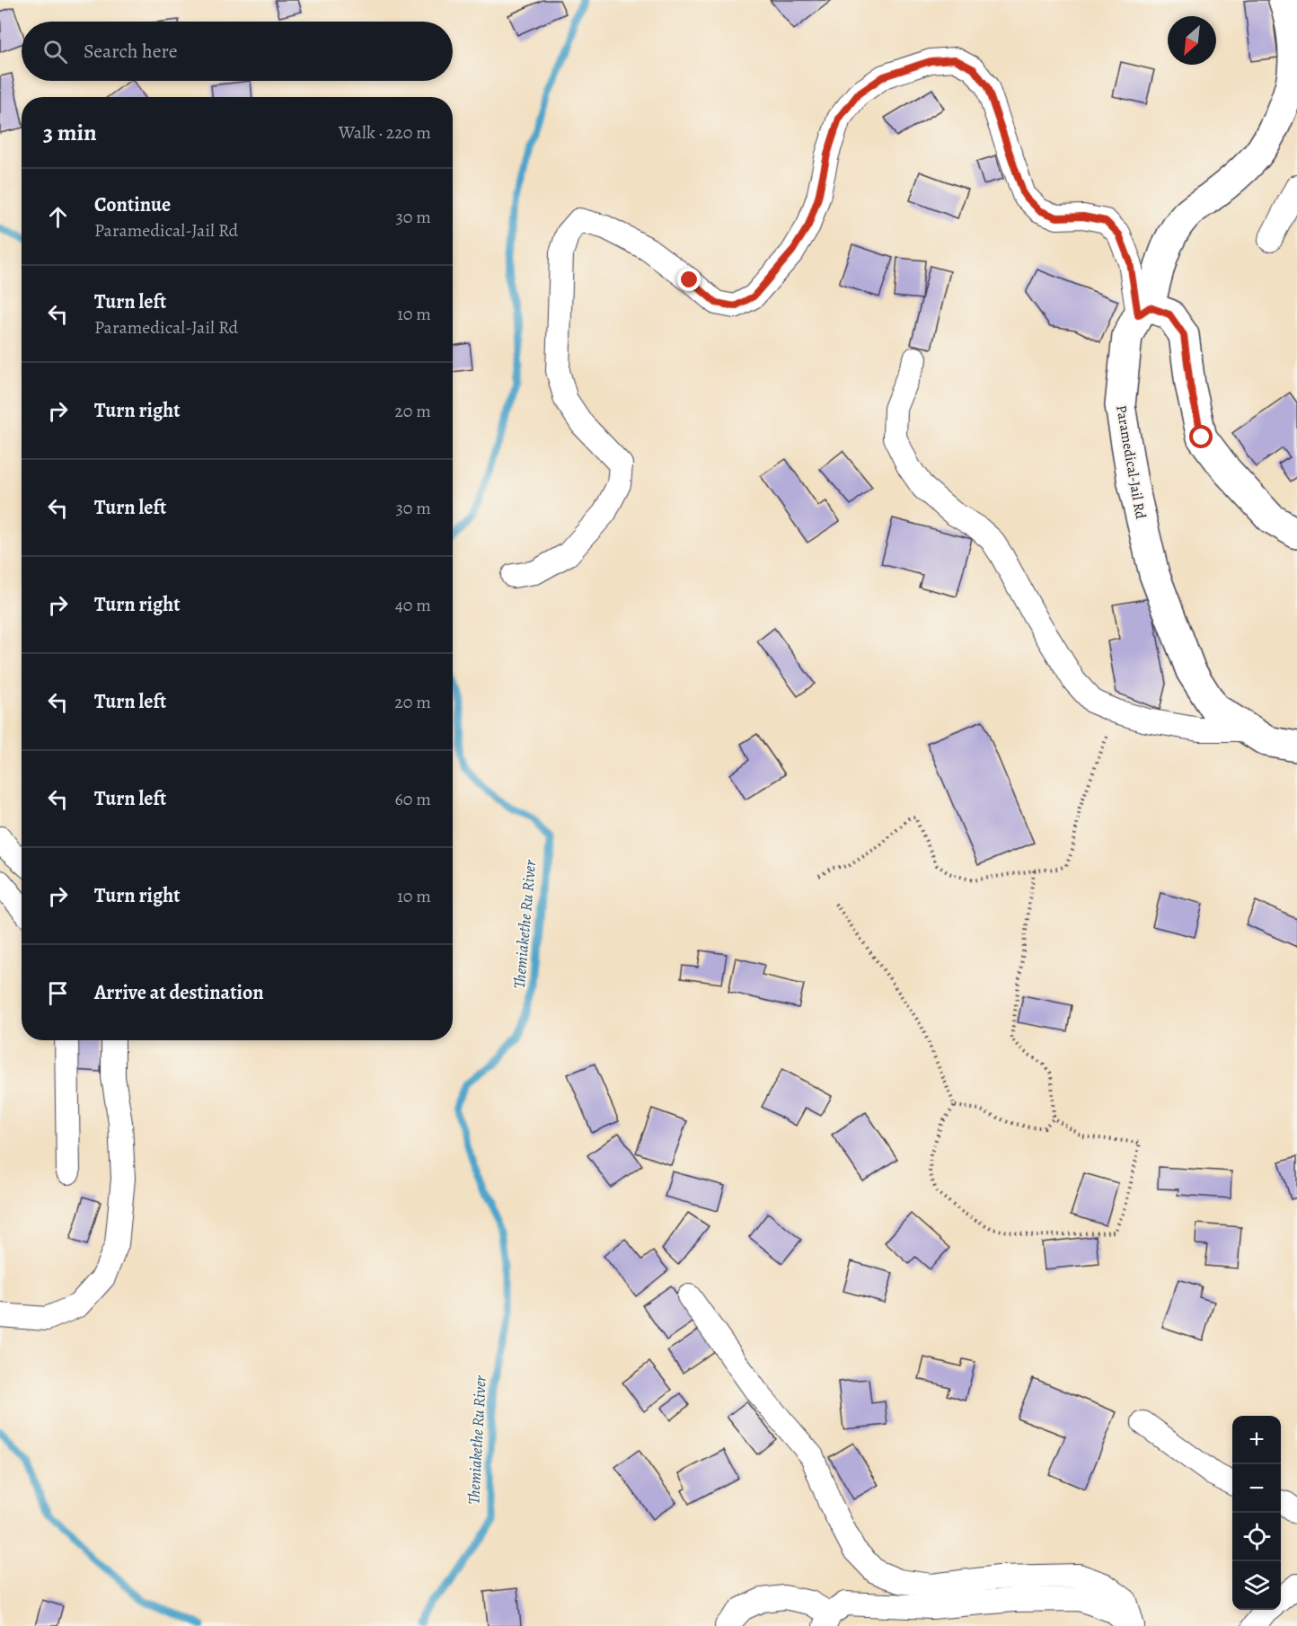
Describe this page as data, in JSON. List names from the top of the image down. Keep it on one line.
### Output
{"streets":{"main road":["Paramedical-Jail Rd"]},"water":["Themiakethe Ru River"],"north":"bottom left","page":{"search":"Search here","heading":["3 min","Walk · 220 m"],"list":[["Continue","Paramedical-Jail Rd","30 m"],["Turn left","Paramedical-Jail Rd","10 m"],["Turn right","20 m"],["Turn left","30 m"],["Turn right","40 m"],["Turn left","20 m"],["Turn left","60 m"],["Turn right","10 m"],"Arrive at destination"],"map_buttons":["+","−"]}}
